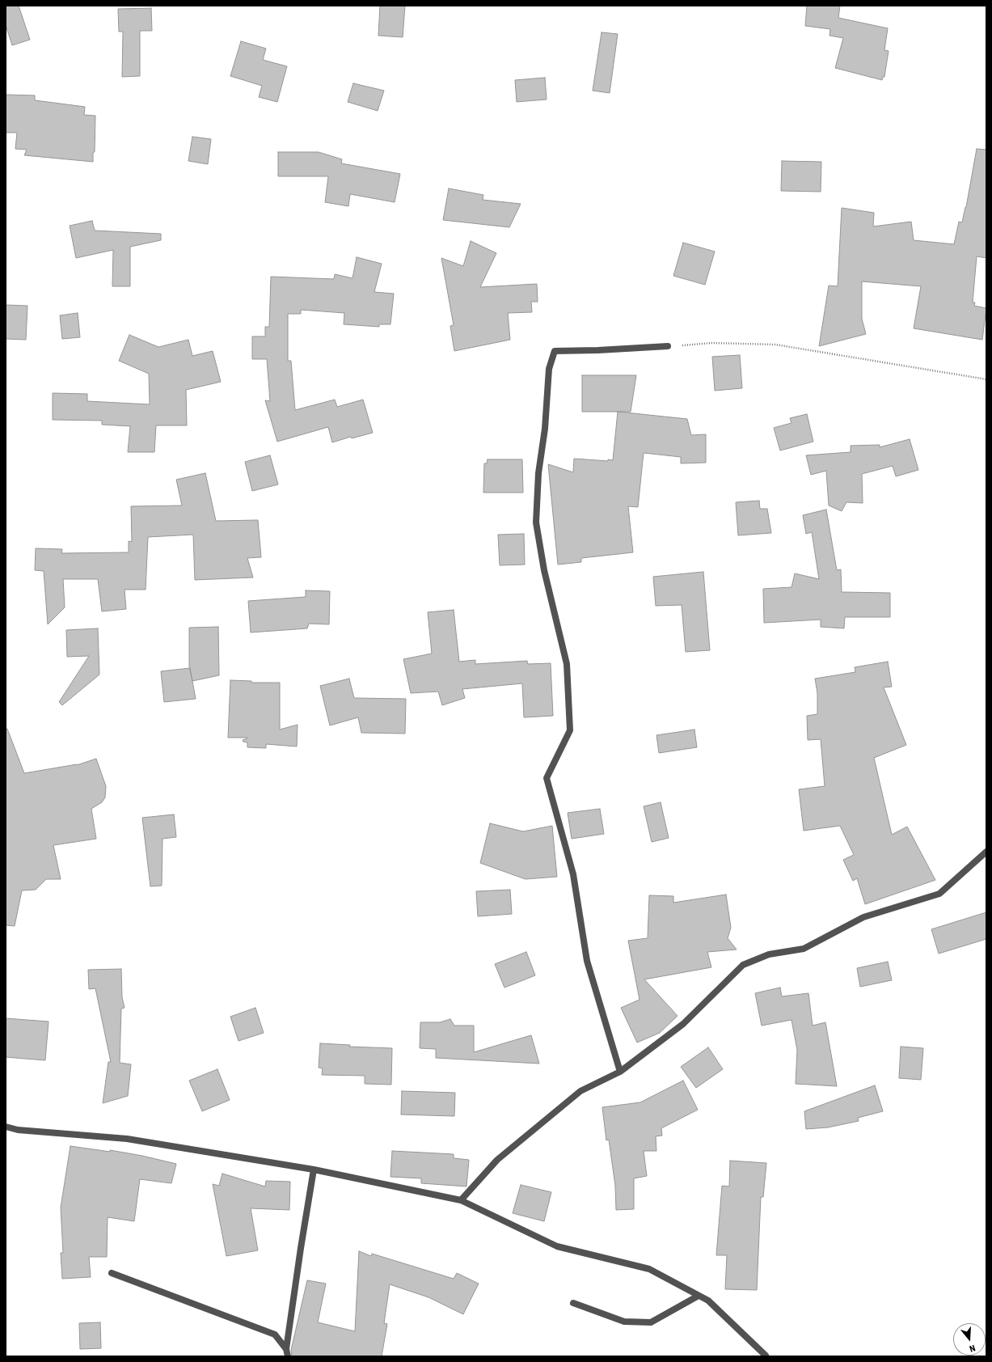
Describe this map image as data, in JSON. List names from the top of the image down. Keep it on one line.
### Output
{"north":"bottom"}
